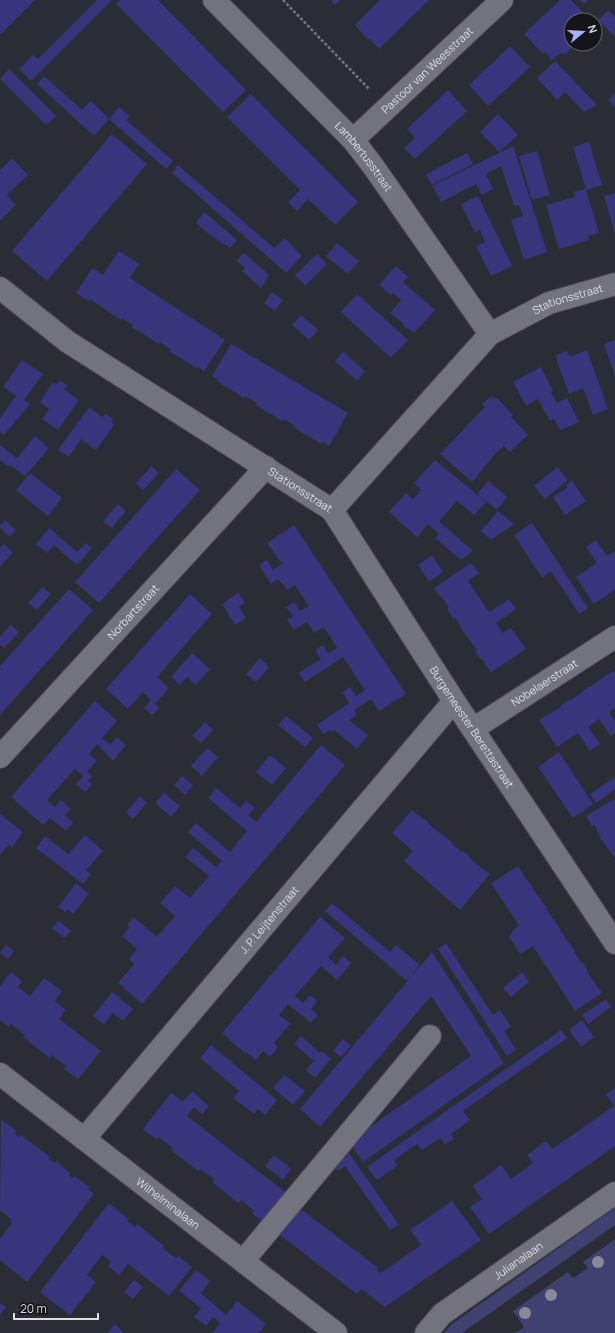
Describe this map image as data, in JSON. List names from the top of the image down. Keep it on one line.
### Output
{"streets":{"street":["Pastoor van Weesstraat","Lambertusstraat","Stationsstraat","Norbartstraat","Nobelaerstraat","Burgemeester Berettastraat","J. P. Leijtenstraat","Wilhelminalaan","Julianalaan"]},"crossings":[["Pastoor van Weesstraat","Lambertusstraat"],["Lambertusstraat","Stationsstraat"],["Stationsstraat","Norbartstraat"],["Stationsstraat","Burgemeester Berettastraat"],["Nobelaerstraat","Burgemeester Berettastraat"],["Burgemeester Berettastraat","J. P. Leijtenstraat"],["J. P. Leijtenstraat","Wilhelminalaan"]],"scale_bar":"20 m","north":"right"}
